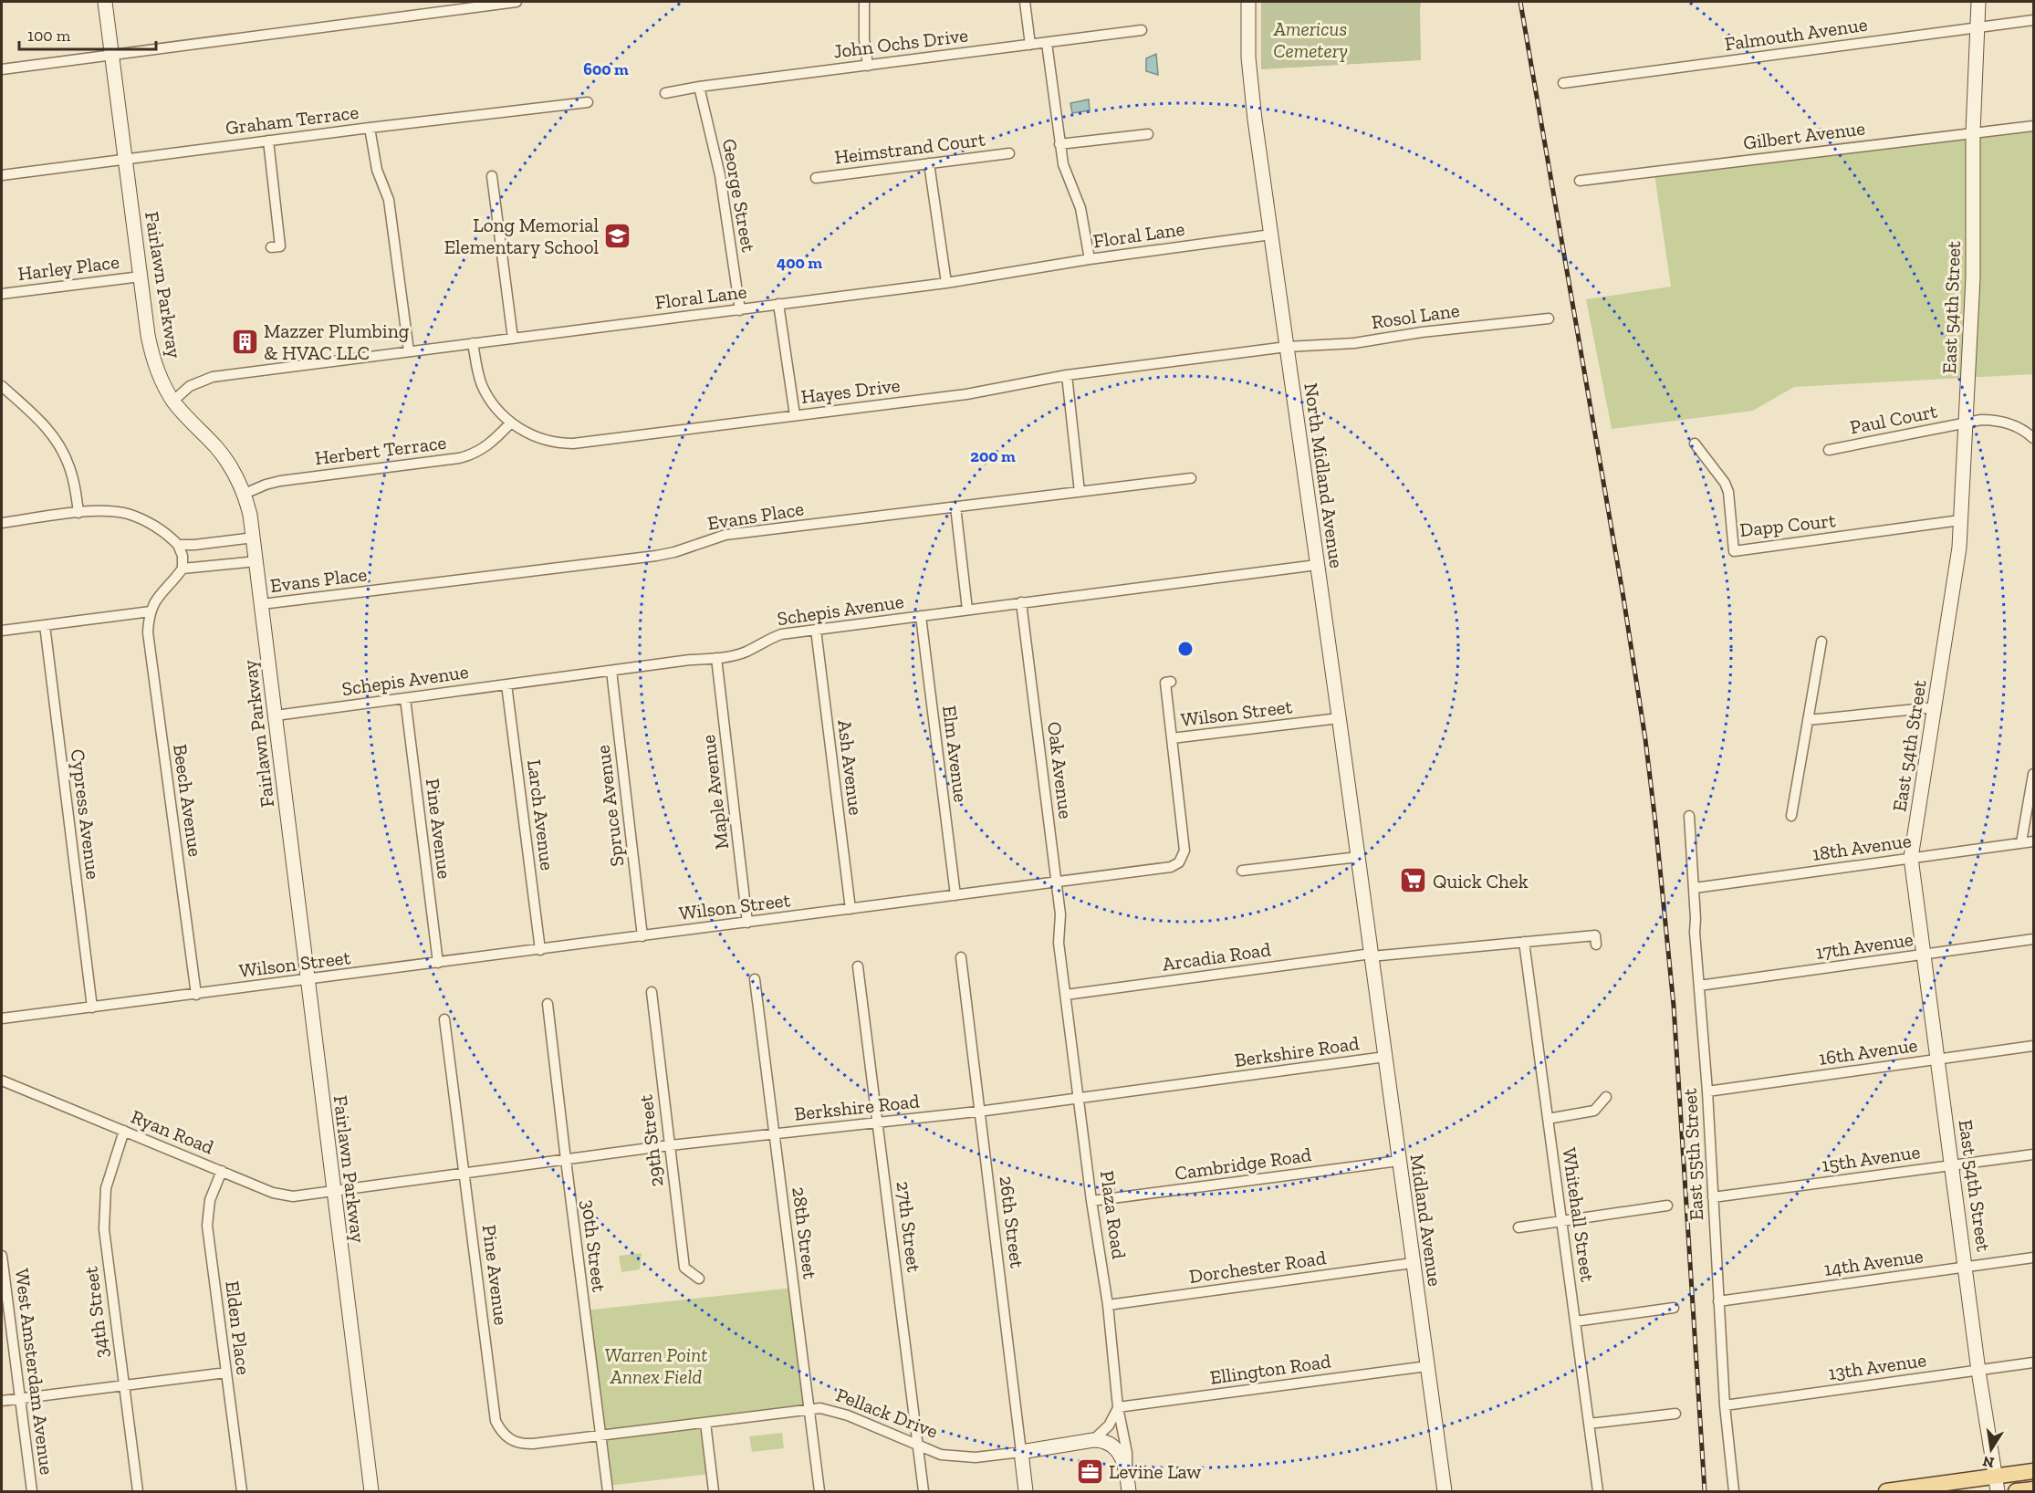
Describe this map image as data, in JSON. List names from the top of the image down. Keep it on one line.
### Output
{"streets":{"street":["Falmouth Avenue","John Ochs Drive","Graham Terrace","Gilbert Avenue","Heimstrand Court","George Street","Floral Lane","Harley Place","Fairlawn Parkway","East 54th Street","Rosol Lane","Hayes Drive","Paul Court","Herbert Terrace","North Midland Avenue","Evans Place","Dapp Court","Schepis Avenue","Wilson Street","Elm Avenue","Ash Avenue","Oak Avenue","Maple Avenue","Beech Avenue","Spruce Avenue","Cypress Avenue","Larch Avenue","Pine Avenue","18th Avenue","17th Avenue","Arcadia Road","Berkshire Road","16th Avenue","Ryan Road","29th Street","East 55th Street","15th Avenue","Cambridge Road","Plaza Road","Whitehall Street","Midland Avenue","26th Street","27th Street","28th Street","30th Street","14th Avenue","Dorchester Road","34th Street","Elden Place","13th Avenue","Ellington Road","West Amsterdam Avenue","Pellack Drive"]},"crossings":[["Falmouth Avenue","East 54th Street"],["John Ochs Drive","George Street"],["Graham Terrace","Fairlawn Parkway"],["Gilbert Avenue","East 54th Street"],["George Street","Floral Lane"],["Floral Lane","Fairlawn Parkway"],["Floral Lane","Hayes Drive"],["Floral Lane","North Midland Avenue"],["Harley Place","Fairlawn Parkway"],["Fairlawn Parkway","Herbert Terrace"],["Fairlawn Parkway","Evans Place"],["Fairlawn Parkway","Schepis Avenue"],["Fairlawn Parkway","Wilson Street"],["Fairlawn Parkway","Berkshire Road"],["Fairlawn Parkway","Ryan Road"],["East 54th Street","Paul Court"],["East 54th Street","Dapp Court"],["East 54th Street","18th Avenue"],["East 54th Street","17th Avenue"],["East 54th Street","16th Avenue"],["East 54th Street","15th Avenue"],["East 54th Street","14th Avenue"],["East 54th Street","13th Avenue"],["Rosol Lane","Hayes Drive"],["Rosol Lane","North Midland Avenue"],["Hayes Drive","Herbert Terrace"],["Hayes Drive","North Midland Avenue"],["North Midland Avenue","Schepis Avenue"],["North Midland Avenue","Wilson Street"],["North Midland Avenue","Arcadia Road"],["North Midland Avenue","Midland Avenue"],["Schepis Avenue","Elm Avenue"],["Schepis Avenue","Ash Avenue"],["Schepis Avenue","Oak Avenue"],["Schepis Avenue","Maple Avenue"],["Schepis Avenue","Spruce Avenue"],["Schepis Avenue","Larch Avenue"],["Schepis Avenue","Pine Avenue"],["Wilson Street","Elm Avenue"],["Wilson Street","Ash Avenue"],["Wilson Street","Oak Avenue"],["Wilson Street","Maple Avenue"],["Wilson Street","Beech Avenue"],["Wilson Street","Spruce Avenue"],["Wilson Street","Cypress Avenue"],["Wilson Street","Larch Avenue"],["Wilson Street","Pine Avenue"],["Oak Avenue","Plaza Road"],["Pine Avenue","Berkshire Road"],["Pine Avenue","30th Street"],["Pine Avenue","Pellack Drive"],["18th Avenue","East 55th Street"],["17th Avenue","East 55th Street"],["Arcadia Road","Plaza Road"],["Arcadia Road","Whitehall Street"],["Arcadia Road","Midland Avenue"],["Berkshire Road","Ryan Road"],["Berkshire Road","29th Street"],["Berkshire Road","Plaza Road"],["Berkshire Road","Midland Avenue"],["Berkshire Road","26th Street"],["Berkshire Road","27th Street"],["Berkshire Road","28th Street"],["Berkshire Road","30th Street"],["16th Avenue","East 55th Street"],["Ryan Road","34th Street"],["Ryan Road","Elden Place"],["East 55th Street","15th Avenue"],["East 55th Street","14th Avenue"],["East 55th Street","13th Avenue"],["Cambridge Road","Plaza Road"],["Cambridge Road","Midland Avenue"],["Plaza Road","Dorchester Road"],["Plaza Road","Ellington Road"],["Midland Avenue","Dorchester Road"],["Midland Avenue","Ellington Road"],["26th Street","Pellack Drive"],["27th Street","Pellack Drive"],["28th Street","Pellack Drive"],["30th Street","Pellack Drive"]],"parks":["Americus Cemetery","Warren Point Annex Field"],"places":{"school or university":["Long Memorial Elementary School"],"building":["Mazzer Plumbing & HVAC LLC"],"supermarket":["Quick Chek"],"office":["Levine Law"]},"scale_bar":"100 m","north":"bottom","rings":["600 m","400 m","200 m"]}
